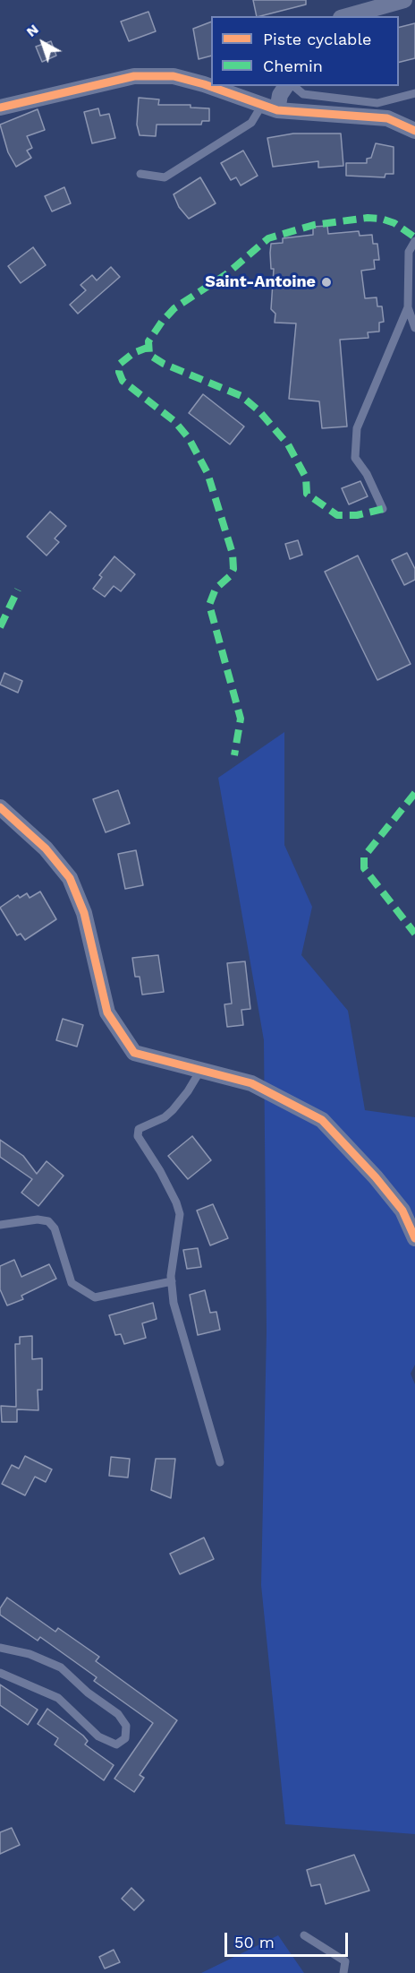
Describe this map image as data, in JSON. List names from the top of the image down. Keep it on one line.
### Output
{"places":["Saint-Antoine"],"legend":["Piste cyclable","Chemin"],"scale_bar":"50 m","north":"top left"}
